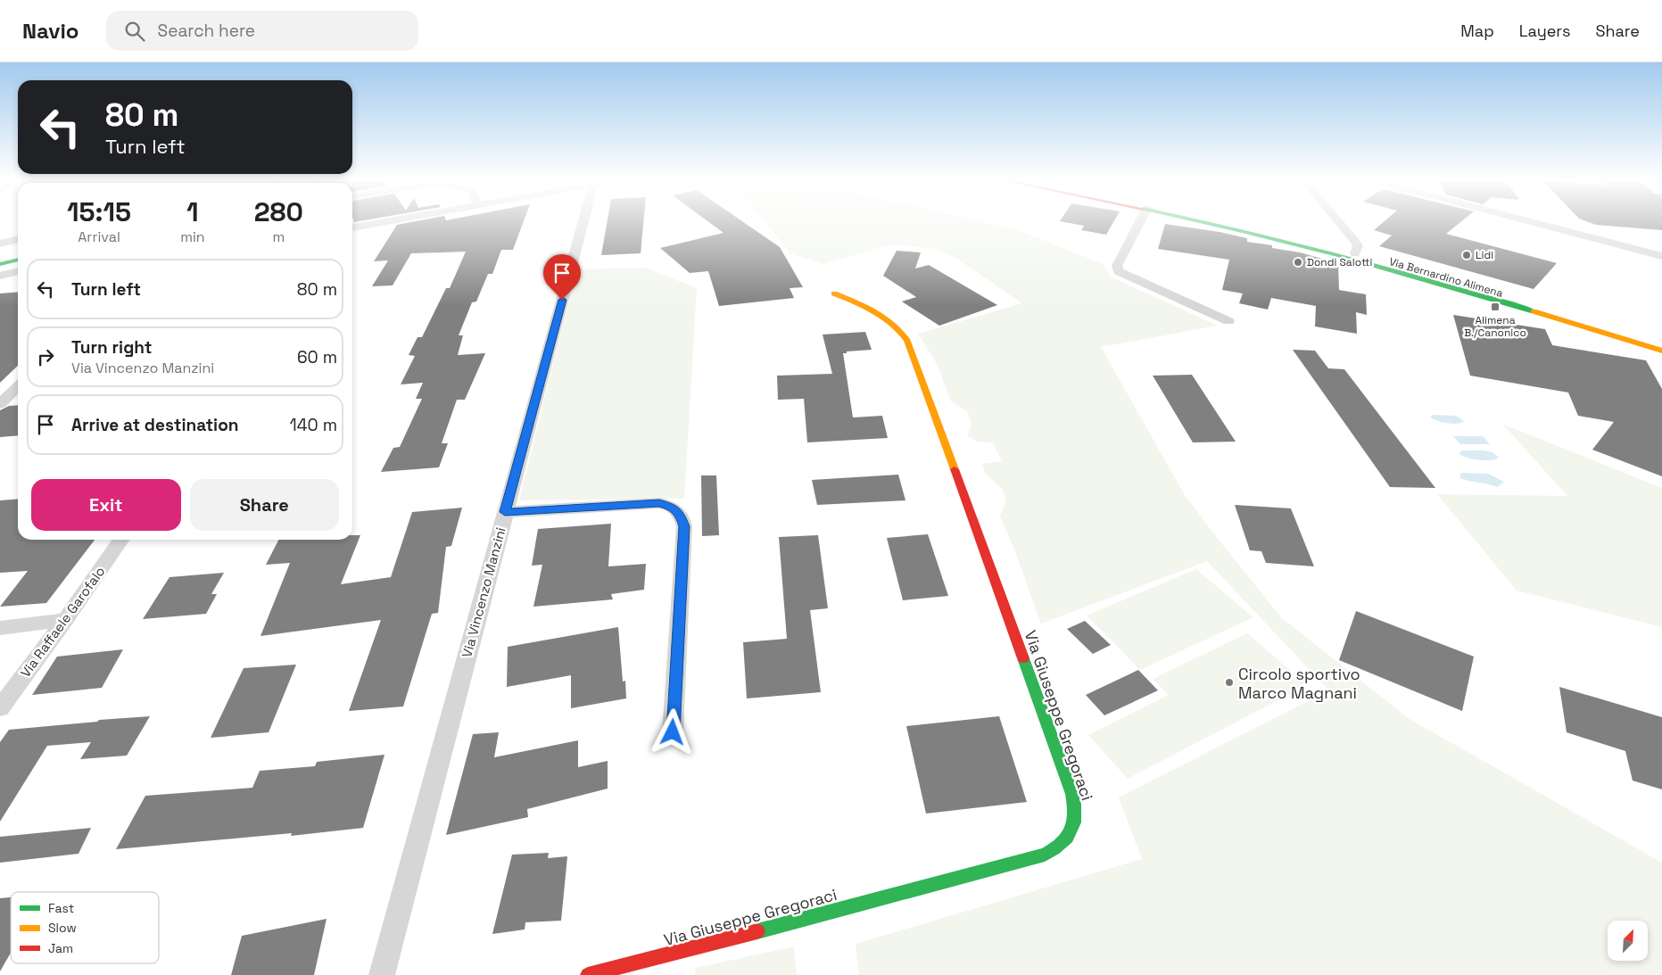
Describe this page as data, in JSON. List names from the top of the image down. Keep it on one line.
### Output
{"streets":{"main road":["Via Bernardino Alimena","Via Giuseppe Gregoraci"],"street":["Via Vincenzo Manzini","Via Raffaele Garofalo"]},"places":{"other":["Lidl","Dondi Salotti","Circolo sportivo Marco Magnani"],"transit":["Alimena B./Canonico"]},"legend":["Fast","Slow","Jam"],"north":"top right","page":{"header":"Navio","search":"Search here","nav":["Map","Layers","Share"],"turn":["80 m","Turn left"],"eta":["15:15","Arrival","1","min","280","m"],"list":[{"name":"Turn left","value":"80 m"},{"name":"Turn right","note":"Via Vincenzo Manzini","value":"60 m"},{"name":"Arrive at destination","value":"140 m"}],"buttons":["Exit","Share"]}}
